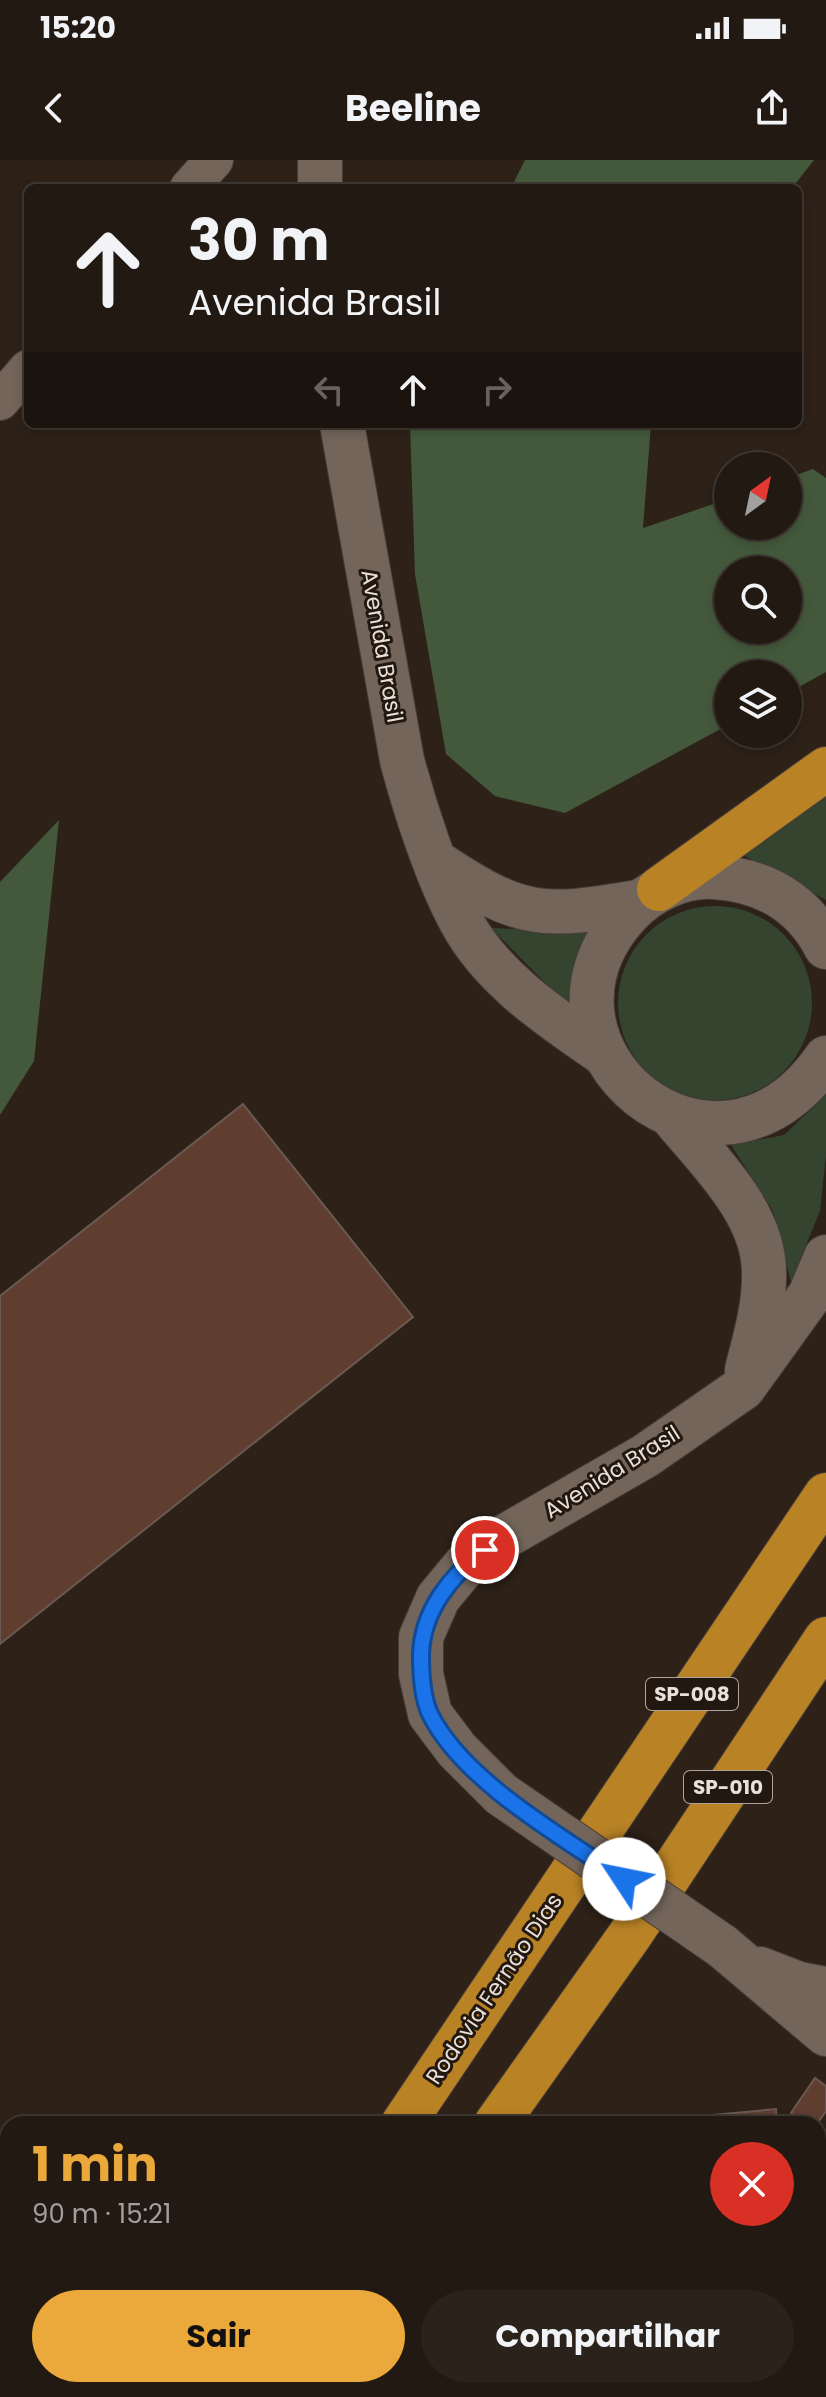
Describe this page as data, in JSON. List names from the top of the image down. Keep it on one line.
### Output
{"streets":{"highway":["SP-008","SP-010","Rodovia Fernão Dias"],"main road":["Avenida Brasil"]},"north":"top right","page":{"status":"15:20","header":"Beeline","turn":["30 m","Avenida Brasil"],"heading":["1 min","90 m · 15:21"],"buttons":["Sair","Compartilhar"]}}
